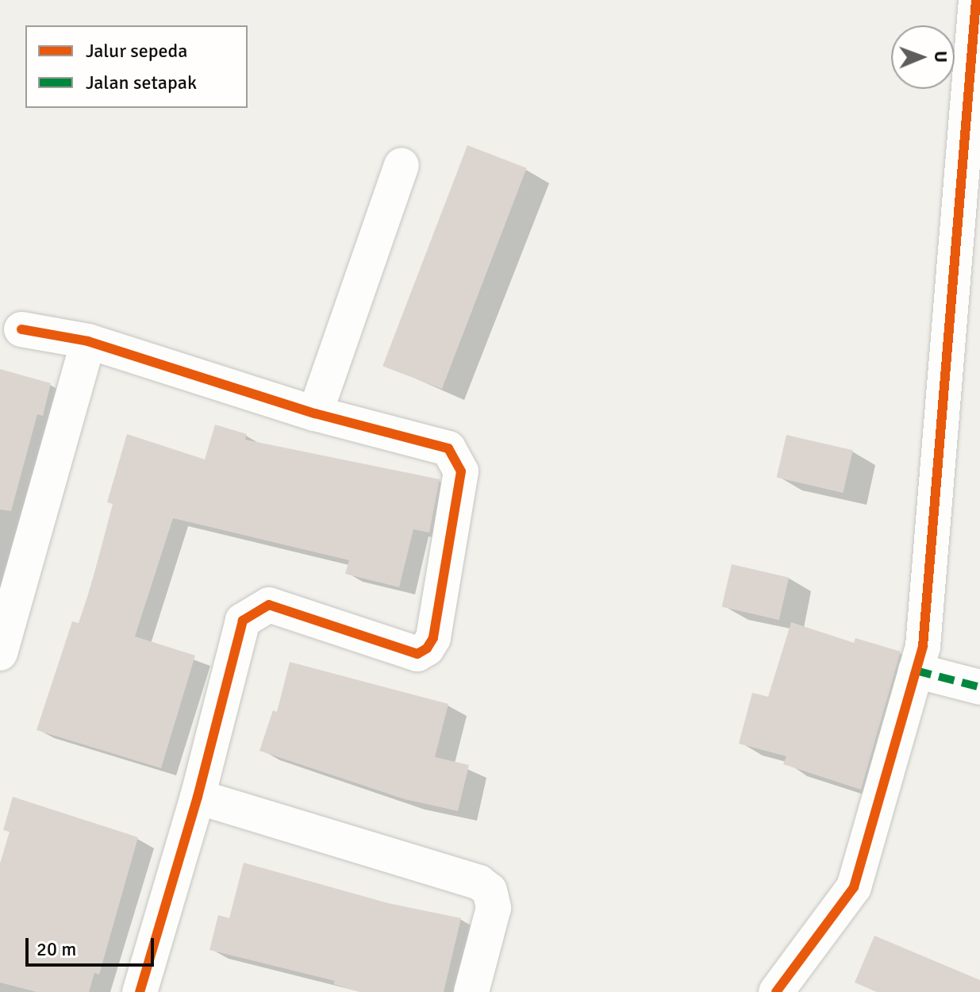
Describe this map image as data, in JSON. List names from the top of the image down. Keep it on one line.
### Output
{"legend":["Jalur sepeda","Jalan setapak"],"scale_bar":"20 m","north":"right"}
